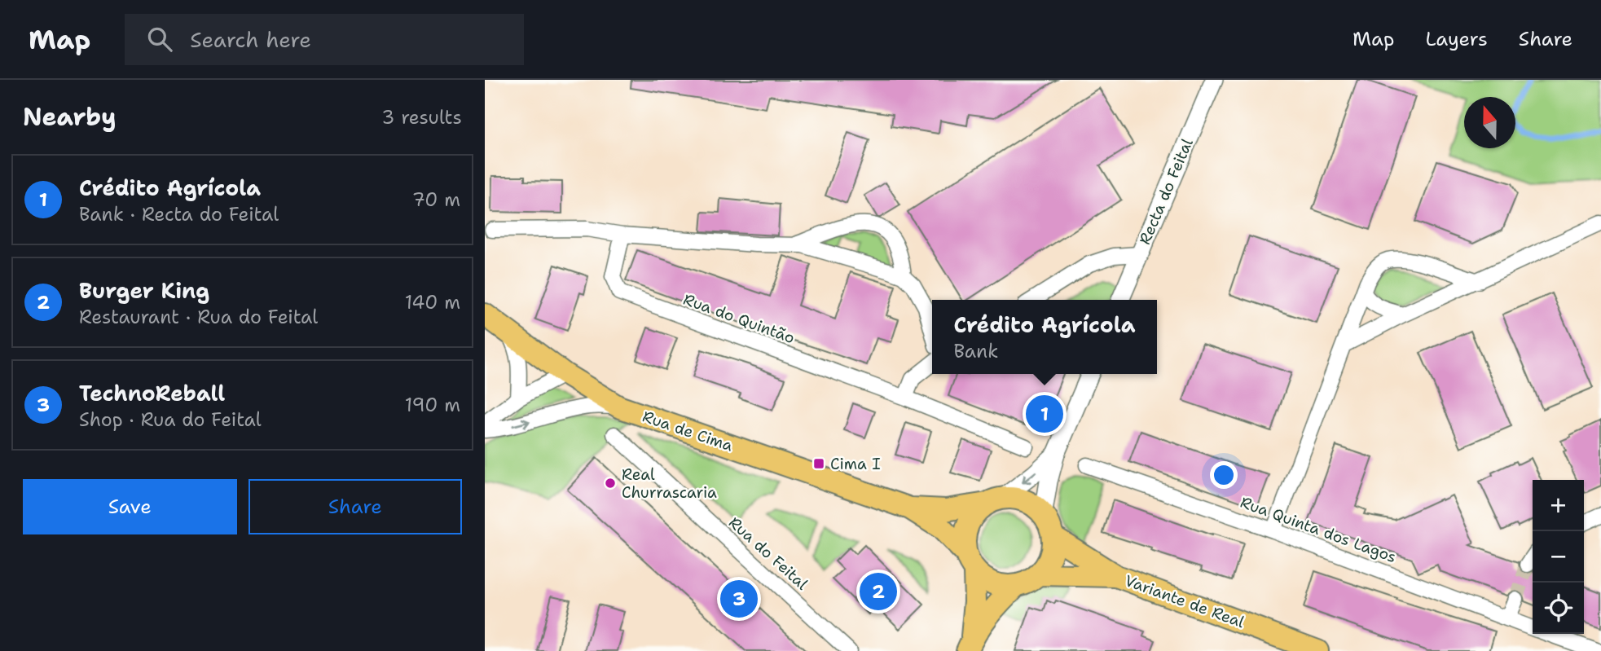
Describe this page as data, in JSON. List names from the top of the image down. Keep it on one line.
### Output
{"streets":{"main road":["Rua de Cima","Variante de Real"],"street":["Recta do Feital","Rua do Quintão","Rua Quinta dos Lagos","Rua do Feital"]},"crossings":[["Rua de Cima","Variante de Real"]],"places":{"transit":["Cima I"],"other":["Real Churrascaria"]},"north":"top","page":{"header":"Map","search":"Search here","nav":["Map","Layers","Share"],"heading":["Nearby","3 results"],"list":[{"mark":"1","name":"Crédito Agrícola","note":"Bank · Recta do Feital","value":"70 m"},{"mark":"2","name":"Burger King","note":"Restaurant · Rua do Feital","value":"140 m"},{"mark":"3","name":"TechnoReball","note":"Shop · Rua do Feital","value":"190 m"}],"popup":["Crédito Agrícola","Bank"],"pins":["1","2","3"],"buttons":["Save","Share"],"map_buttons":["+","−"]}}
